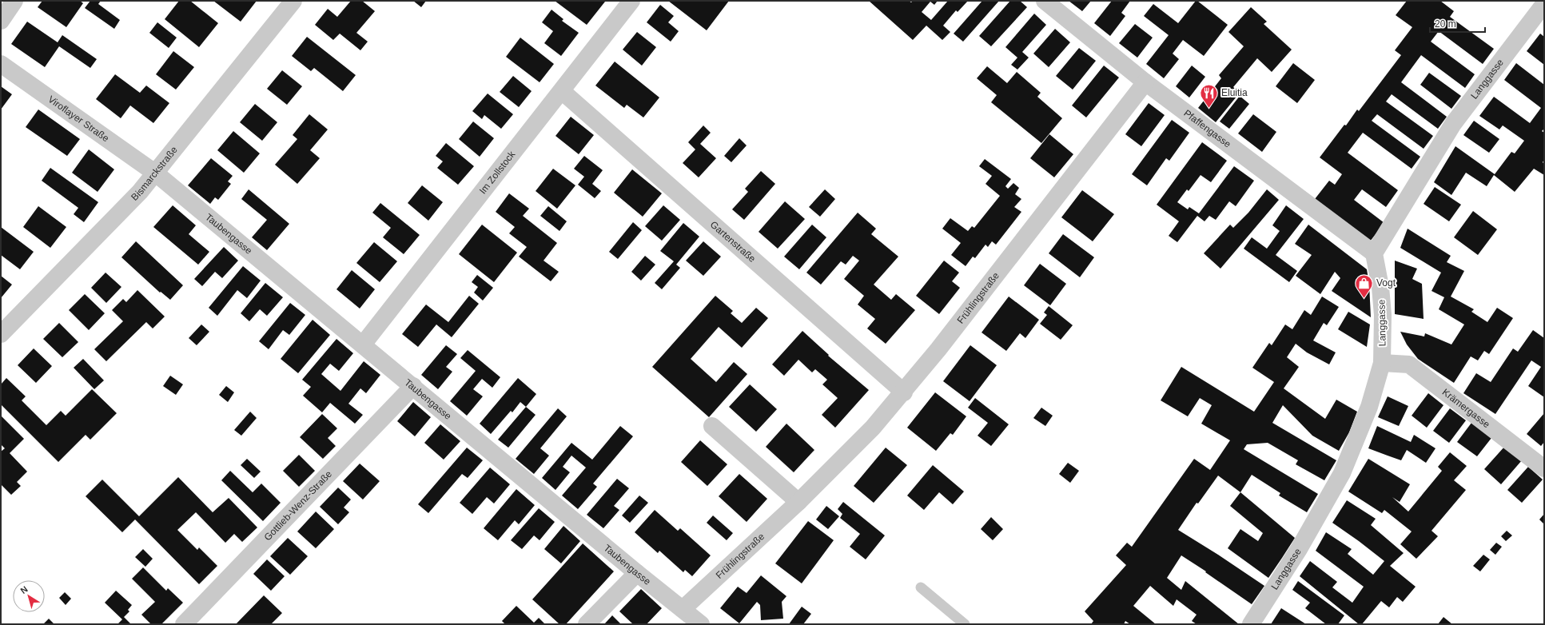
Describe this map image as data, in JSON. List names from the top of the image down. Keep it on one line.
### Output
{"streets":{"street":["Langgasse","Viroflayer Straße","Pfaffengasse","Im Zollstock","Bismarckstraße","Taubengasse","Gartenstraße","Frühlingstraße","Krämergasse","Gottlieb-Wenz-Straße"]},"crossings":[["Langgasse","Pfaffengasse"],["Langgasse","Krämergasse"],["Viroflayer Straße","Bismarckstraße"],["Viroflayer Straße","Taubengasse"],["Pfaffengasse","Frühlingstraße"],["Im Zollstock","Taubengasse"],["Im Zollstock","Gartenstraße"],["Bismarckstraße","Taubengasse"],["Taubengasse","Frühlingstraße"],["Taubengasse","Gottlieb-Wenz-Straße"],["Gartenstraße","Frühlingstraße"]],"places":{"restaurant":["Eluitia"],"shop":["Vogt"]},"scale_bar":"20 m","north":"top left"}
